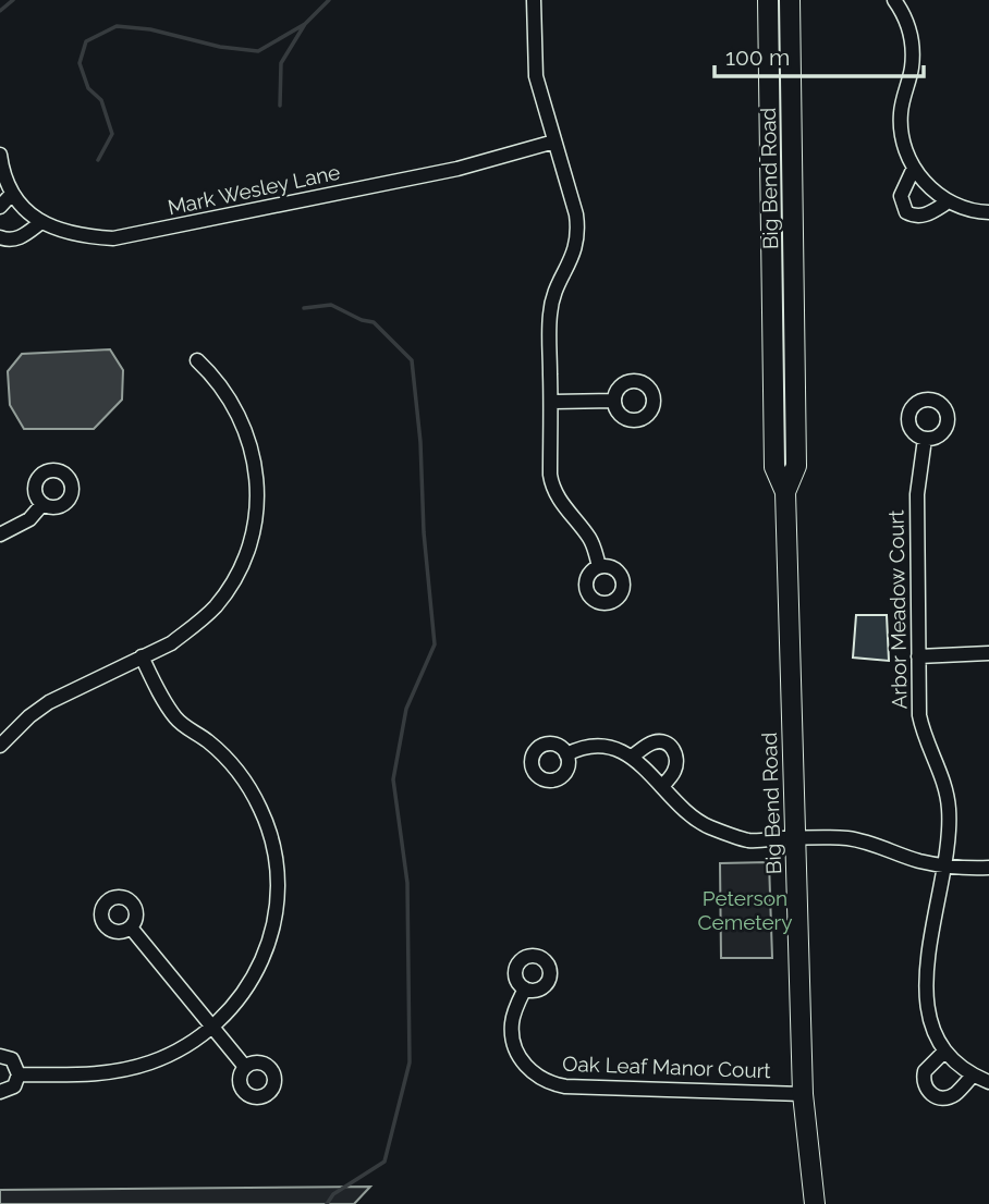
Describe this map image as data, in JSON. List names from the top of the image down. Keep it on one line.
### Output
{"streets":{"main road":["Big Bend Road"],"street":["Mark Wesley Lane","Arbor Meadow Court","Oak Leaf Manor Court"]},"crossings":[["Big Bend Road","Oak Leaf Manor Court"]],"parks":["Peterson Cemetery"],"scale_bar":"100 m"}
